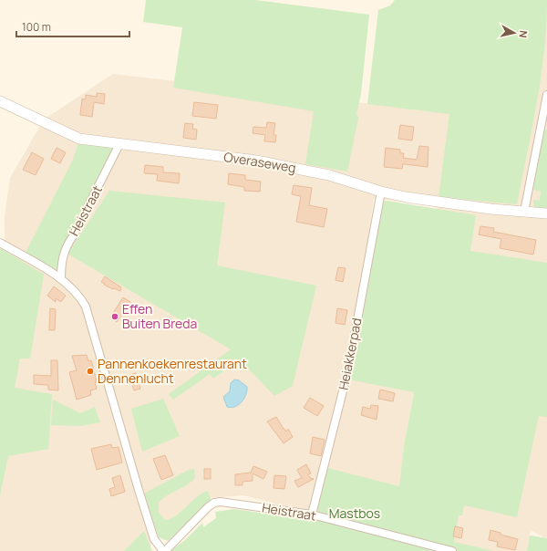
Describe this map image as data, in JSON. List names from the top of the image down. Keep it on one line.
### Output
{"streets":{"street":["Overaseweg","Heistraat","Heiakkerpad"]},"crossings":[["Overaseweg","Heistraat"],["Overaseweg","Heiakkerpad"],["Heistraat","Heiakkerpad"]],"parks":["Mastbos"],"places":["Effen Buiten Breda","Pannenkoekenrestaurant Dennenlucht"],"scale_bar":"100 m","north":"right"}
